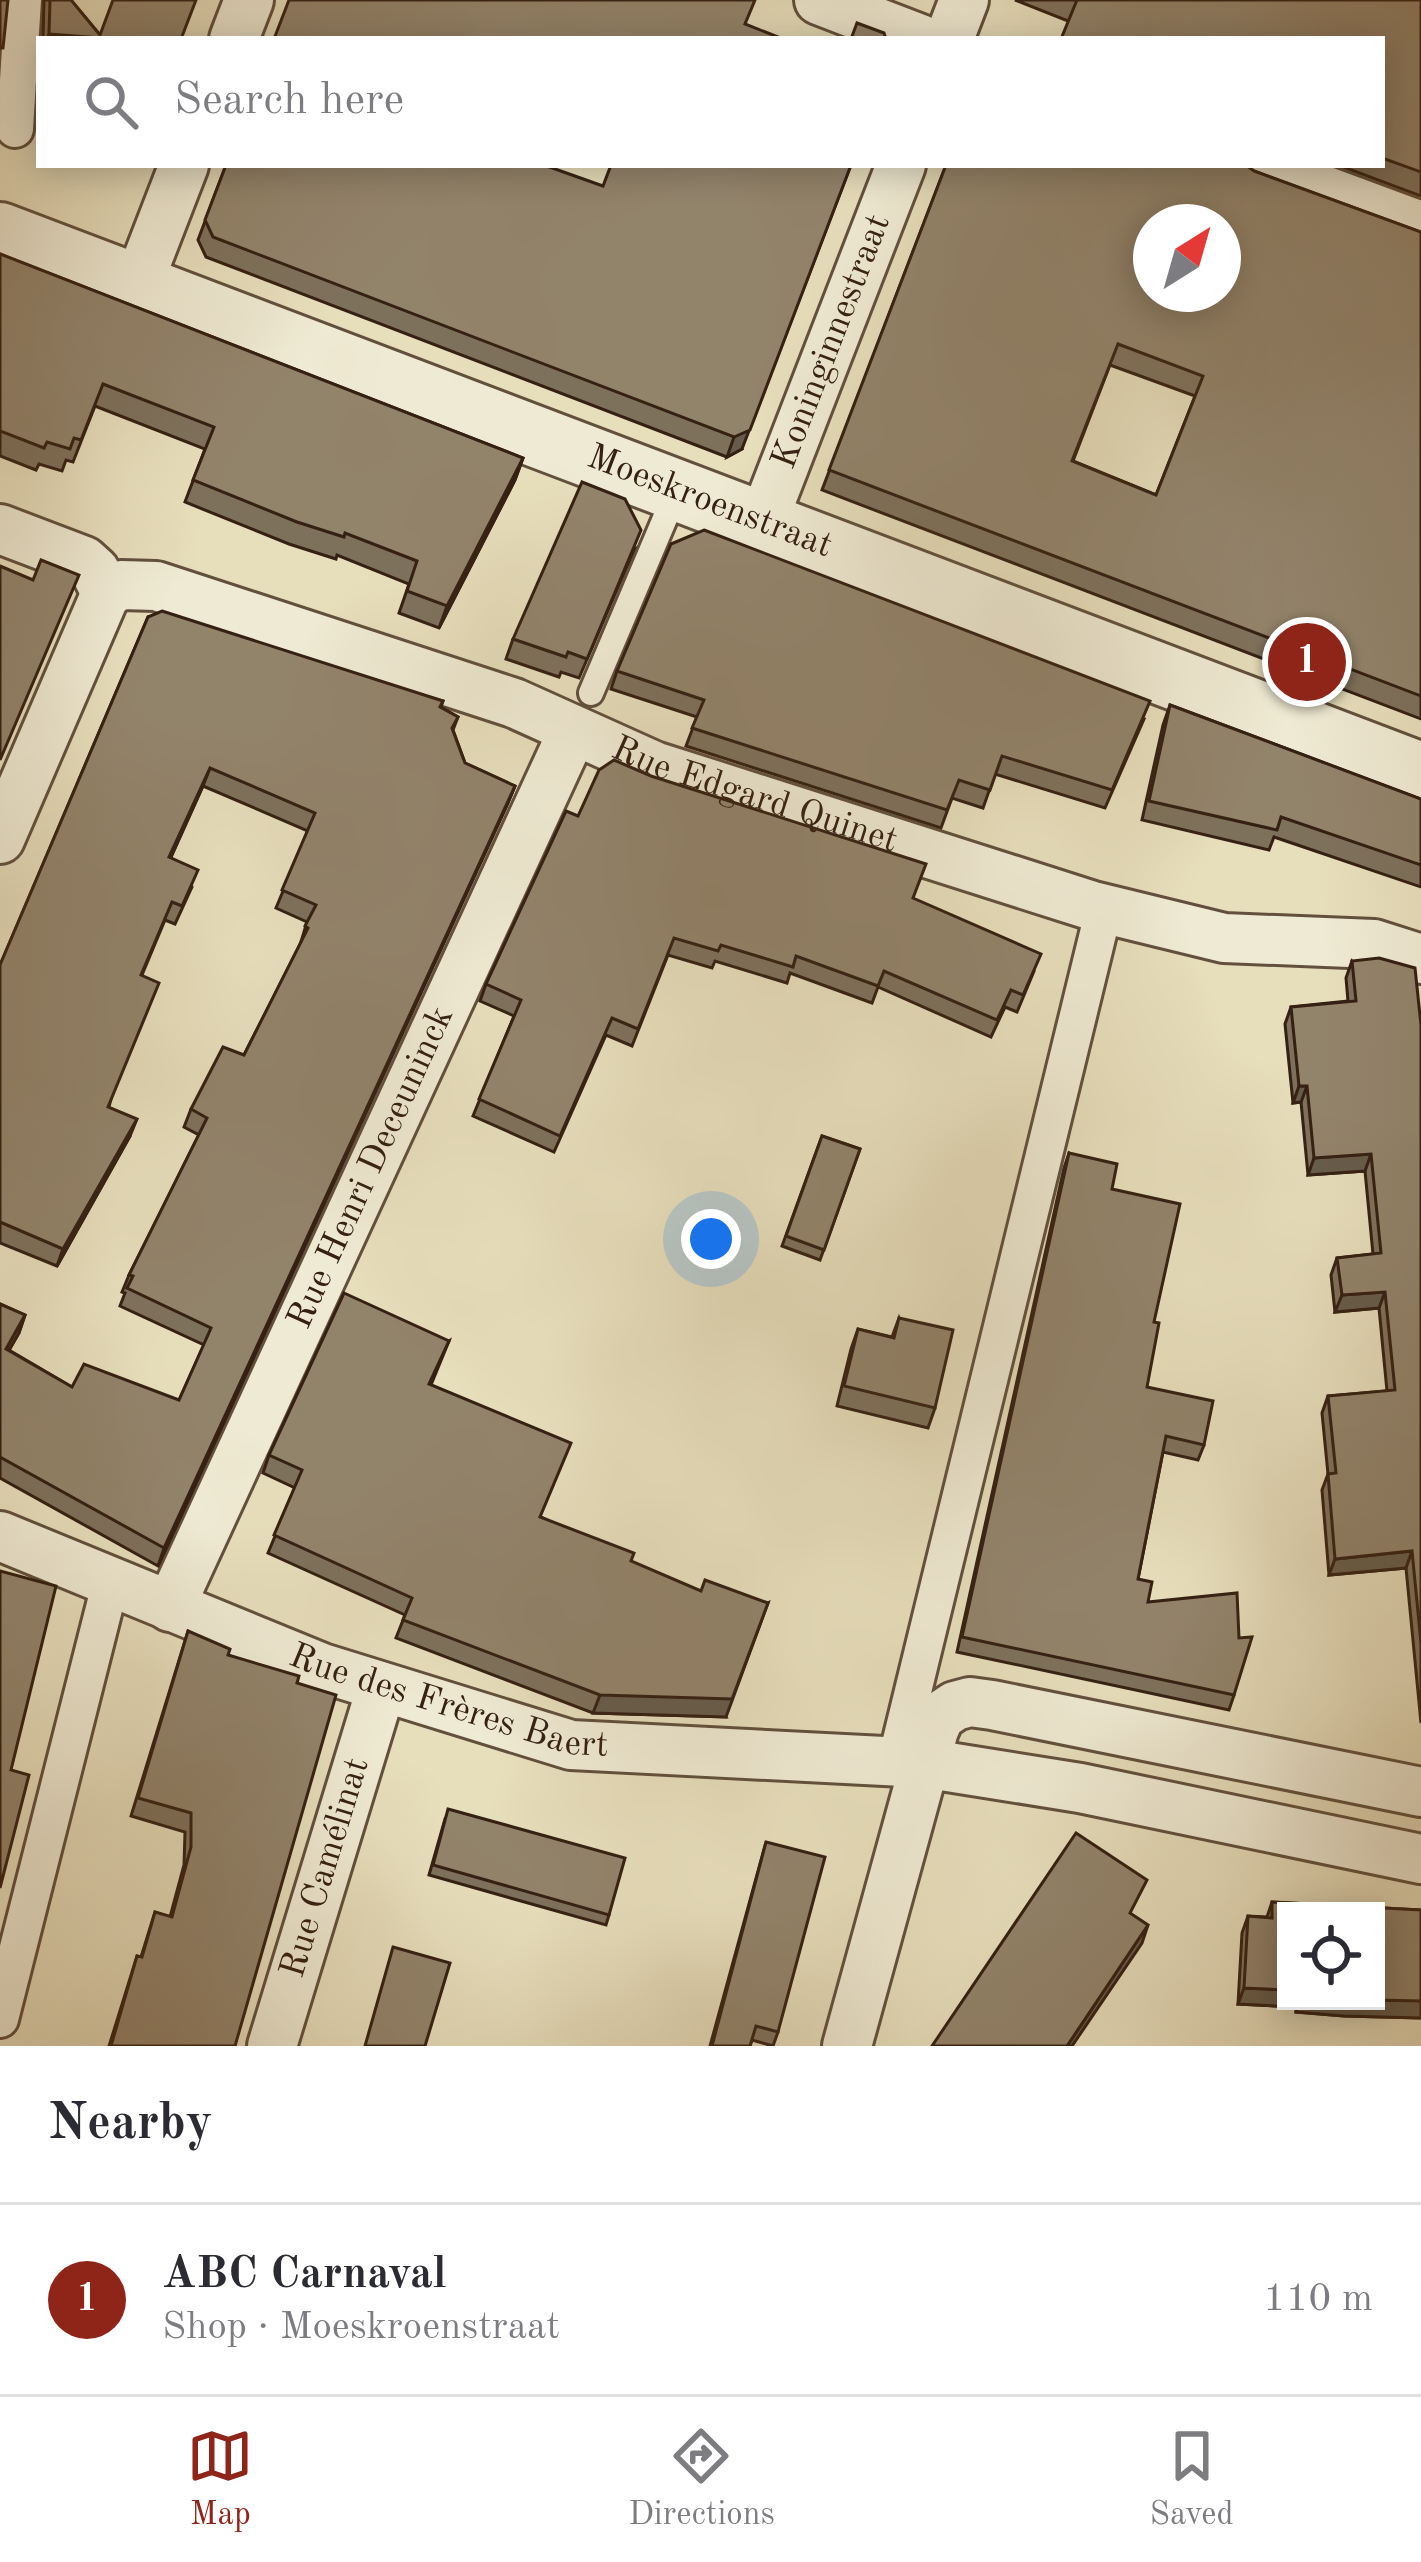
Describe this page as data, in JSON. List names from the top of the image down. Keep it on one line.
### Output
{"streets":{"street":["Koninginnestraat","Moeskroenstraat","Rue Edgard Quinet","Rue Henri Deceuninck","Rue des Frères Baert","Rue Camélinat"]},"crossings":[["Koninginnestraat","Moeskroenstraat"],["Rue Edgard Quinet","Rue Henri Deceuninck"],["Rue Henri Deceuninck","Rue des Frères Baert"],["Rue des Frères Baert","Rue Camélinat"]],"north":"top right","page":{"search":"Search here","pins":"1","heading":"Nearby","list":[{"mark":"1","name":"ABC Carnaval","note":"Shop · Moeskroenstraat","value":"110 m"}],"nav":["Map","Directions","Saved"]}}
